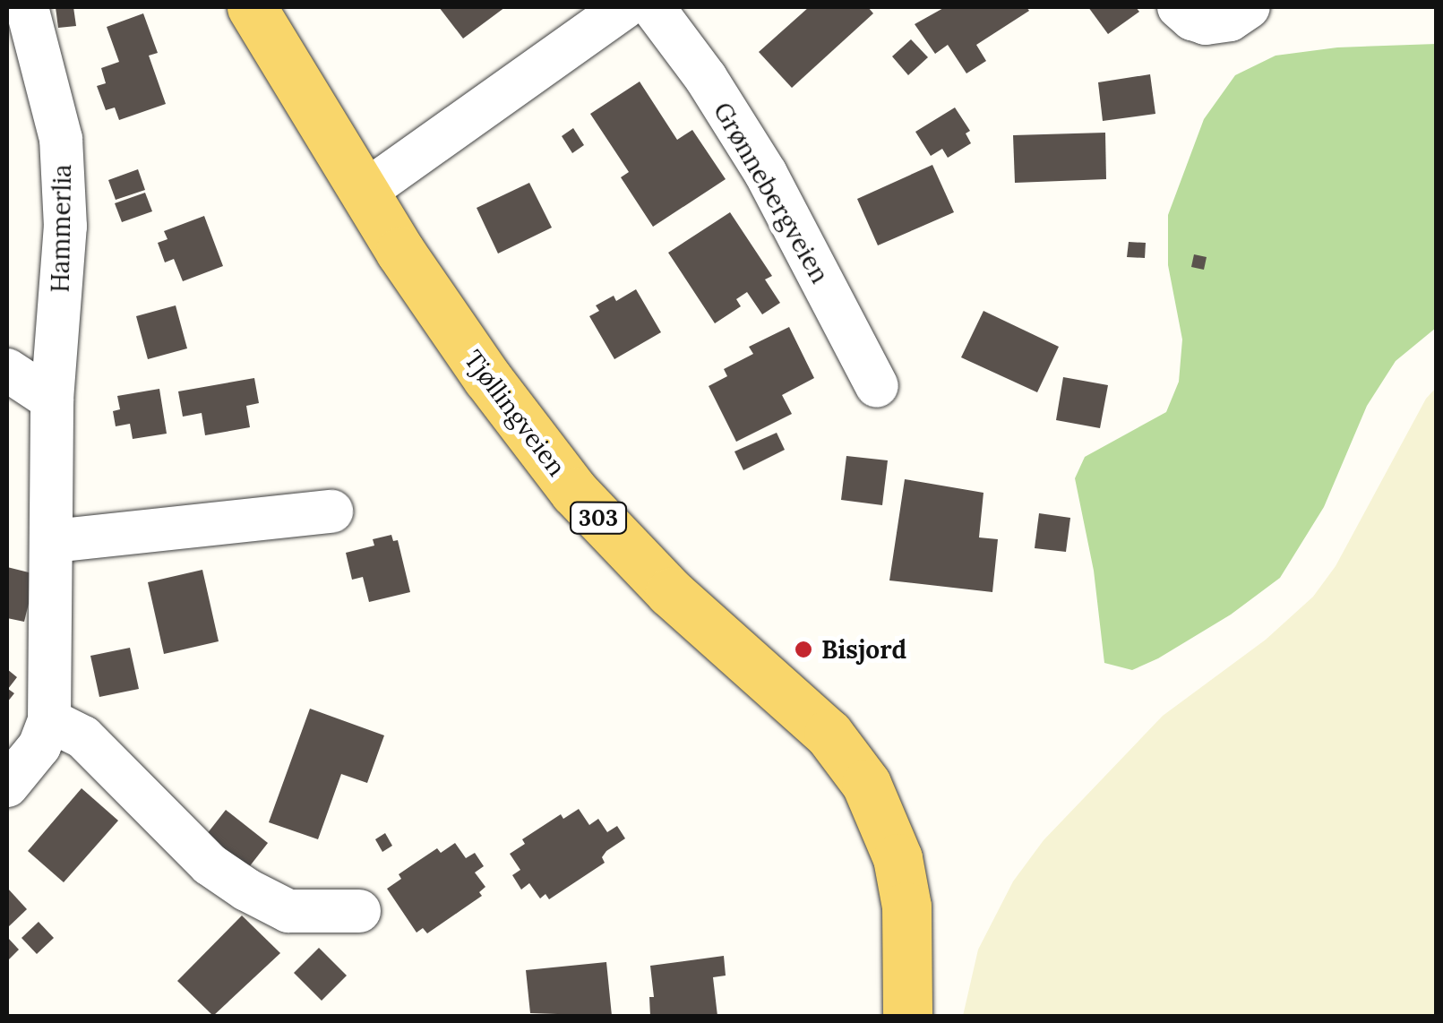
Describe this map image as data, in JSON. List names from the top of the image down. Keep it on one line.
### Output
{"streets":{"main road":["Tjøllingveien","303"],"street":["Grønnebergveien","Hammerlia"]},"places":["Bisjord"]}
